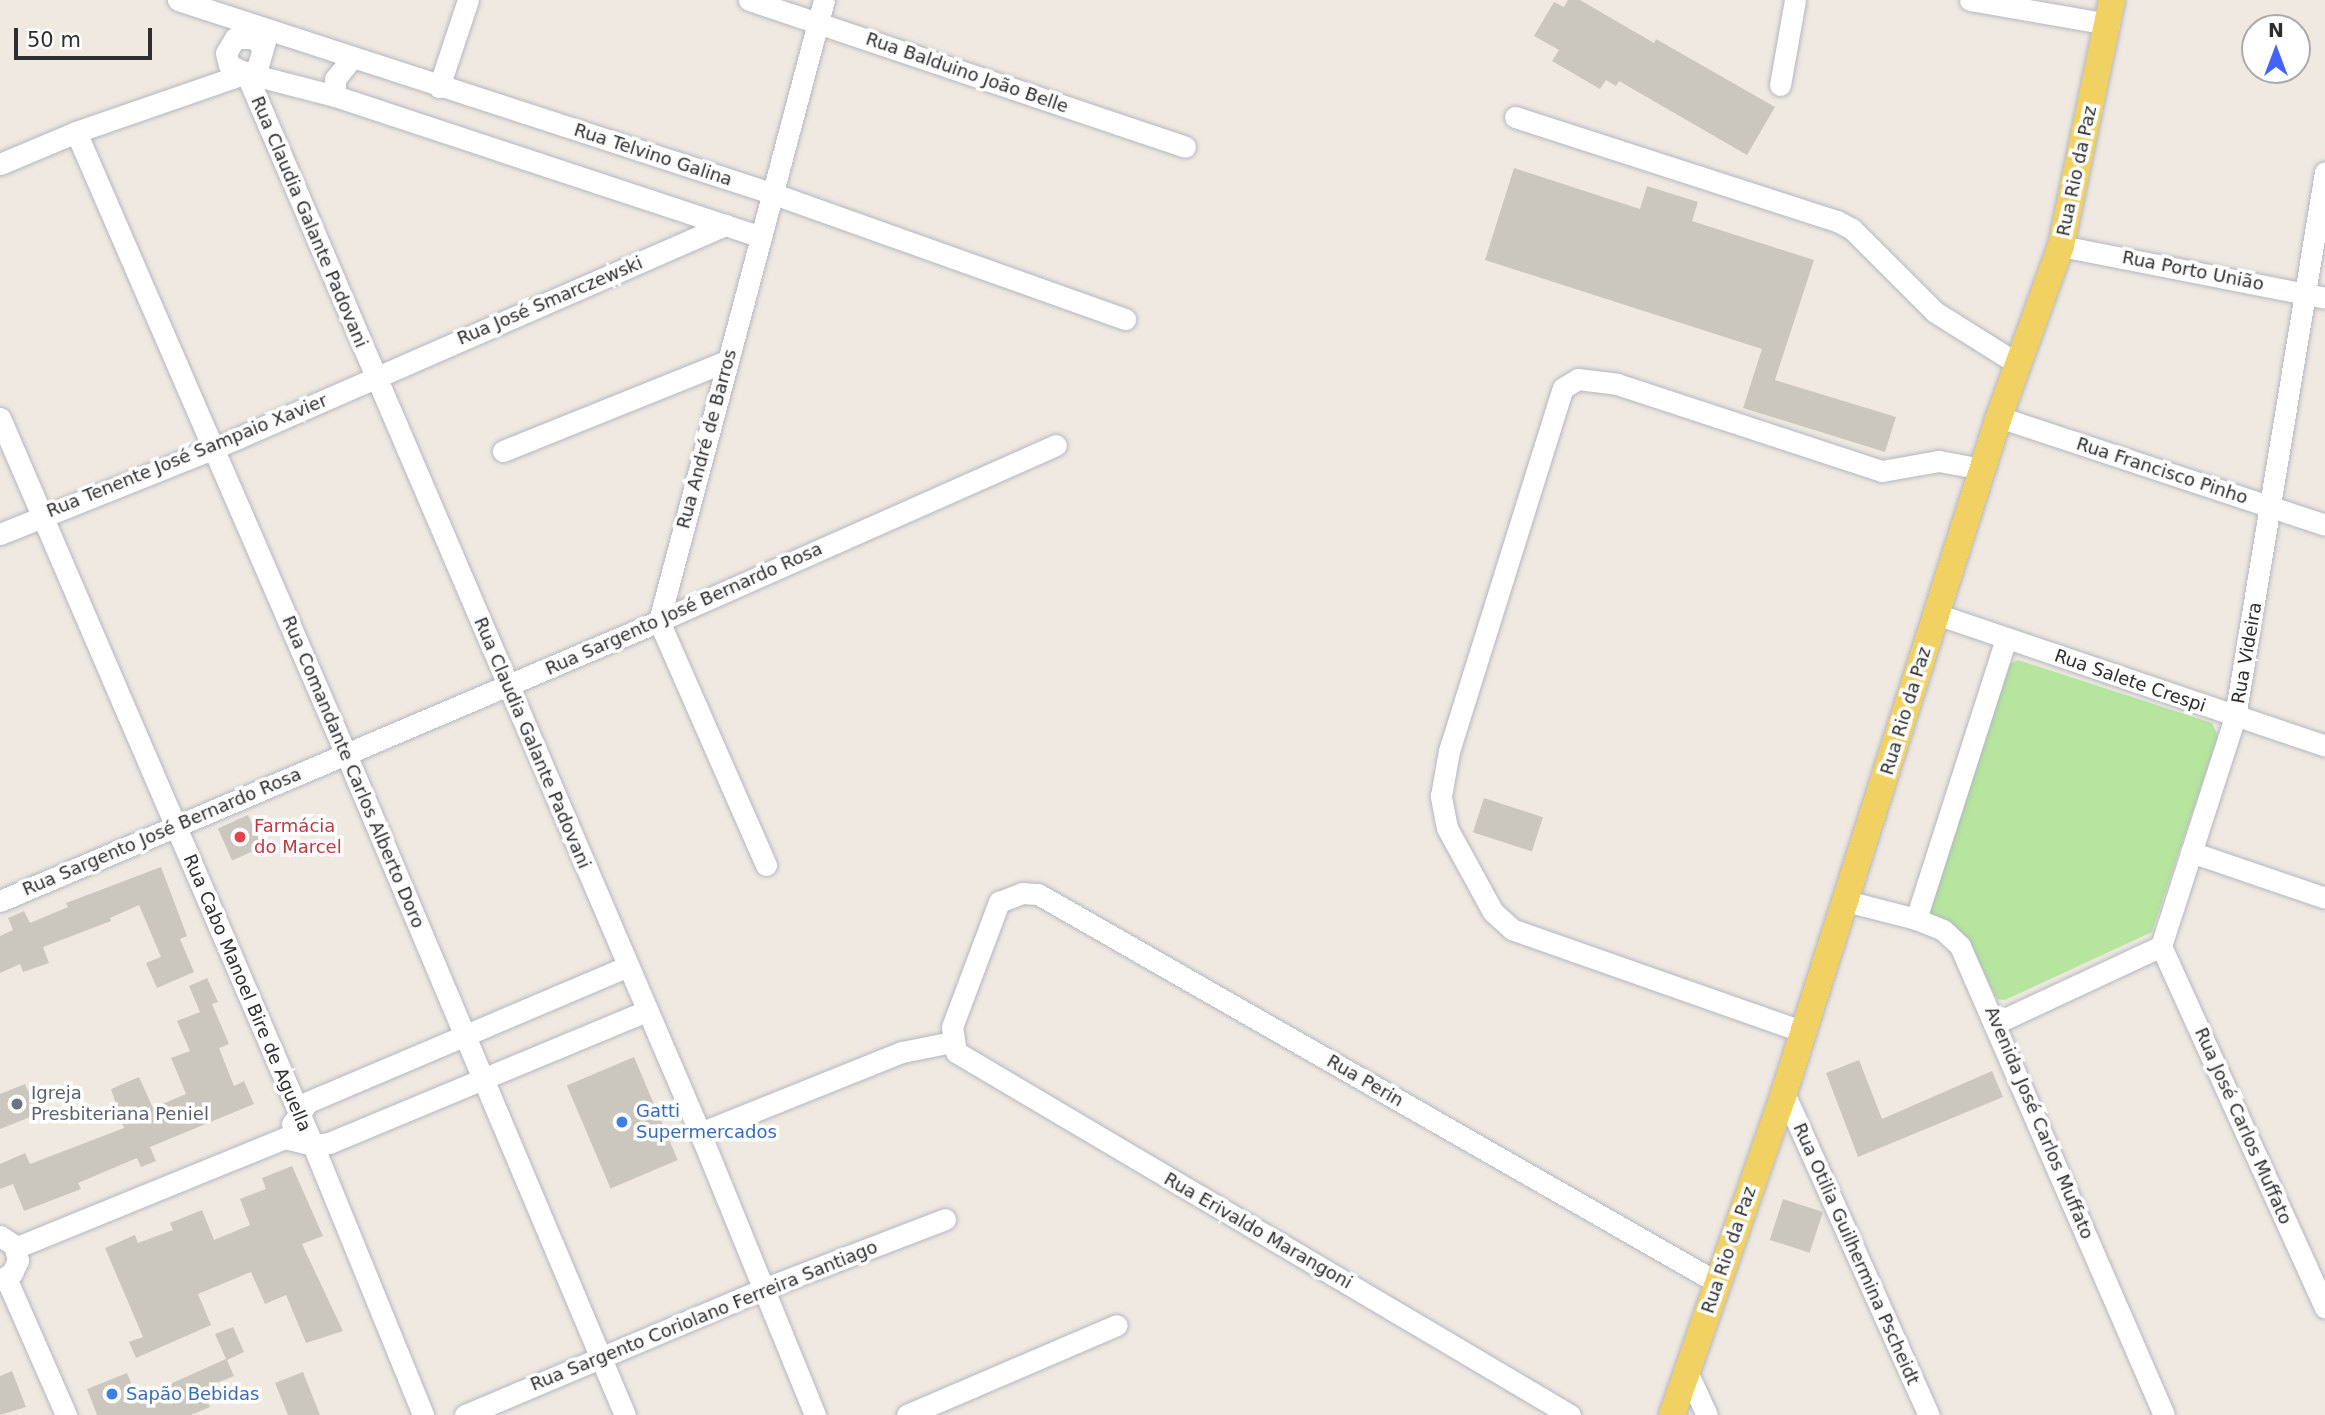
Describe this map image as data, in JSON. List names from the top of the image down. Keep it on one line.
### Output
{"streets":{"main road":["Rua Rio da Paz"],"street":["Rua Balduino João Belle","Rua Telvino Galina","Rua Claudia Galante Padovani","Rua Porto União","Rua José Smarczewski","Rua André de Barros","Rua Tenente José Sampaio Xavier","Rua Francisco Pinho","Rua Sargento José Bernardo Rosa","Rua Videira","Rua Salete Crespi","Rua Comandante Carlos Alberto Doro","Rua Cabo Manoel Bire de Aguella","Rua Perin","Avenida José Carlos Muffato","Rua José Carlos Muffato","Rua Erivaldo Marangoni","Rua Otilia Guilhermina Pscheidt","Rua Sargento Coriolano Ferreira Santiago"]},"crossings":[["Rua Balduino João Belle","Rua André de Barros"],["Rua Telvino Galina","Rua Claudia Galante Padovani"],["Rua Telvino Galina","Rua André de Barros"],["Rua Rio da Paz","Rua Porto União"],["Rua Rio da Paz","Rua Francisco Pinho"],["Rua Rio da Paz","Rua Salete Crespi"],["Rua Rio da Paz","Rua Perin"],["Rua Rio da Paz","Avenida José Carlos Muffato"],["Rua Rio da Paz","Rua Otilia Guilhermina Pscheidt"],["Rua Claudia Galante Padovani","Rua José Smarczewski"],["Rua Claudia Galante Padovani","Rua Tenente José Sampaio Xavier"],["Rua Claudia Galante Padovani","Rua Sargento José Bernardo Rosa"],["Rua Claudia Galante Padovani","Rua Sargento Coriolano Ferreira Santiago"],["Rua Porto União","Rua Videira"],["Rua José Smarczewski","Rua Tenente José Sampaio Xavier"],["Rua André de Barros","Rua Sargento José Bernardo Rosa"],["Rua Tenente José Sampaio Xavier","Rua Comandante Carlos Alberto Doro"],["Rua Tenente José Sampaio Xavier","Rua Cabo Manoel Bire de Aguella"],["Rua Francisco Pinho","Rua Videira"],["Rua Sargento José Bernardo Rosa","Rua Comandante Carlos Alberto Doro"],["Rua Sargento José Bernardo Rosa","Rua Cabo Manoel Bire de Aguella"],["Rua Videira","Rua Salete Crespi"],["Rua Videira","Rua José Carlos Muffato"],["Rua Comandante Carlos Alberto Doro","Rua Sargento Coriolano Ferreira Santiago"],["Rua Perin","Rua Erivaldo Marangoni"]],"places":["Farmácia do Marcel","Igreja Presbiteriana Peniel","Gatti Supermercados","Sapão Bebidas"],"scale_bar":"50 m","north":"top"}
